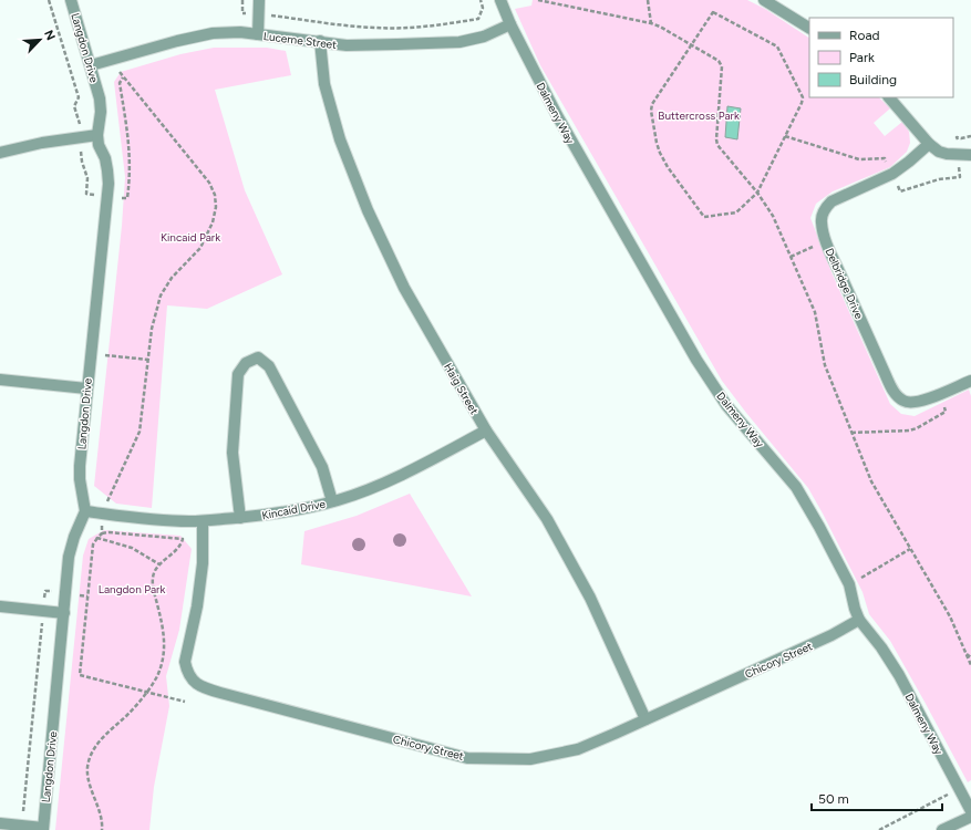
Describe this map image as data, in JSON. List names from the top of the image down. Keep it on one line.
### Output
{"streets":{"street":["Lucerne Street","Langdon Drive","Dalmeny Way","Delbridge Drive","Haig Street","Kincaid Drive","Chicory Street"]},"crossings":[["Lucerne Street","Langdon Drive"],["Lucerne Street","Dalmeny Way"],["Lucerne Street","Haig Street"],["Langdon Drive","Kincaid Drive"],["Dalmeny Way","Chicory Street"],["Haig Street","Kincaid Drive"],["Haig Street","Chicory Street"],["Kincaid Drive","Chicory Street"]],"parks":["Buttercross Park","Kincaid Park","Langdon Park"],"legend":["Road","Park","Building"],"scale_bar":"50 m","north":"top right"}
